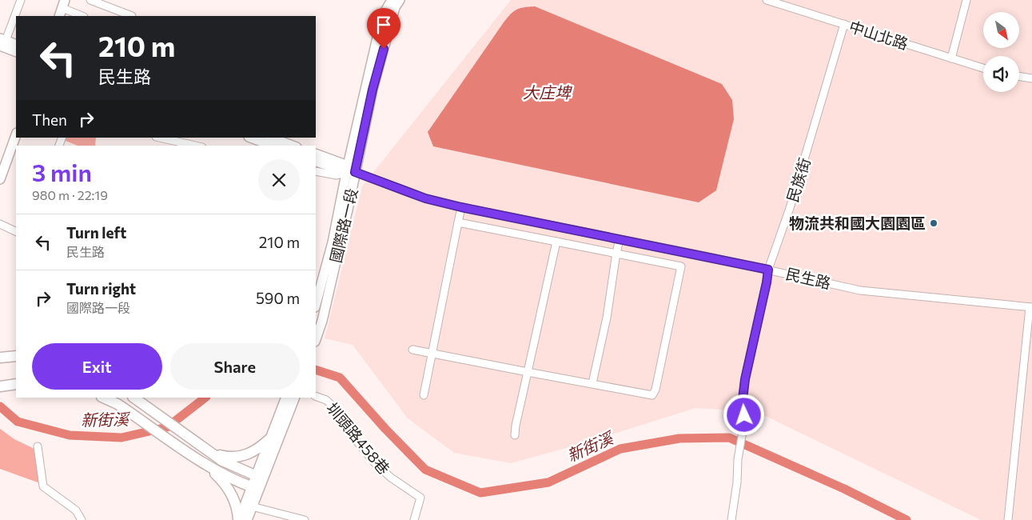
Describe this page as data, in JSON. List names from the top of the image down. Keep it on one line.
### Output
{"streets":{"main road":["國際路一段","民生路"],"street":["中山北路","民族街","圳頭路458巷"]},"crossings":[["中山北路","民族街"],["民族街","民生路"],["國際路一段","民生路"]],"water":["大庄埤","新街溪"],"places":["物流共和國大園園區"],"north":"bottom right","page":{"turn":["210 m","民生路"],"then":"Then","heading":["3 min","980 m · 22:19"],"list":[{"name":"Turn left","note":"民生路","value":"210 m"},{"name":"Turn right","note":"國際路一段","value":"590 m"}],"buttons":["Exit","Share"]}}
